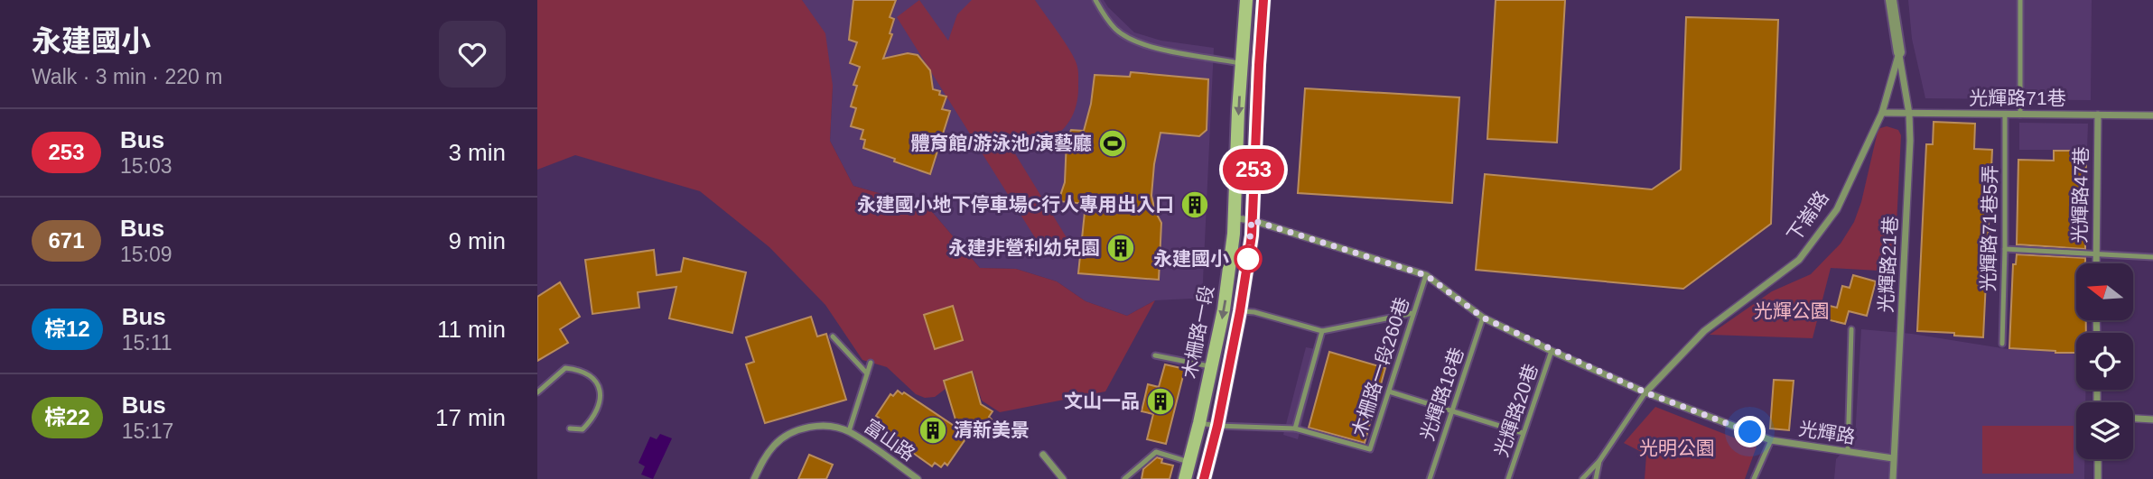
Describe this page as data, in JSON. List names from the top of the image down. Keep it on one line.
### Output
{"streets":{"main road":["木柵路一段"],"street":["光輝路71巷","光輝路47巷","下崙路","光輝路21巷","光輝路","富山路"],"lane":["光輝路71巷5弄","木柵路一段260巷","光輝路18巷","光輝路20巷"]},"crossings":[["光輝路71巷","光輝路47巷"],["光輝路71巷","下崙路"],["光輝路71巷","光輝路71巷5弄"],["光輝路71巷","光輝路21巷"],["下崙路","光輝路21巷"],["下崙路","光輝路"],["光輝路21巷","光輝路"],["木柵路一段","木柵路一段260巷"],["木柵路一段","光輝路"],["木柵路一段260巷","光輝路"],["光輝路18巷","光輝路"],["光輝路20巷","光輝路"]],"parks":["光輝公園","光明公園"],"places":{"sports":["體育館/游泳池/演藝廳"],"building":["永建國小地下停車場C行人專用出入口","永建非營利幼兒園","文山一品","清新美景"],"other":["永建國小"]},"lines":["bus line 253"],"north":"left","page":{"heading":["永建國小","Walk · 3 min · 220 m"],"on_map":"253","list":[{"mark":"253","name":"Bus","note":"15:03","value":"3 min"},{"mark":"671","name":"Bus","note":"15:09","value":"9 min"},{"mark":"棕12","name":"Bus","note":"15:11","value":"11 min"},{"mark":"棕22","name":"Bus","note":"15:17","value":"17 min"}]}}
